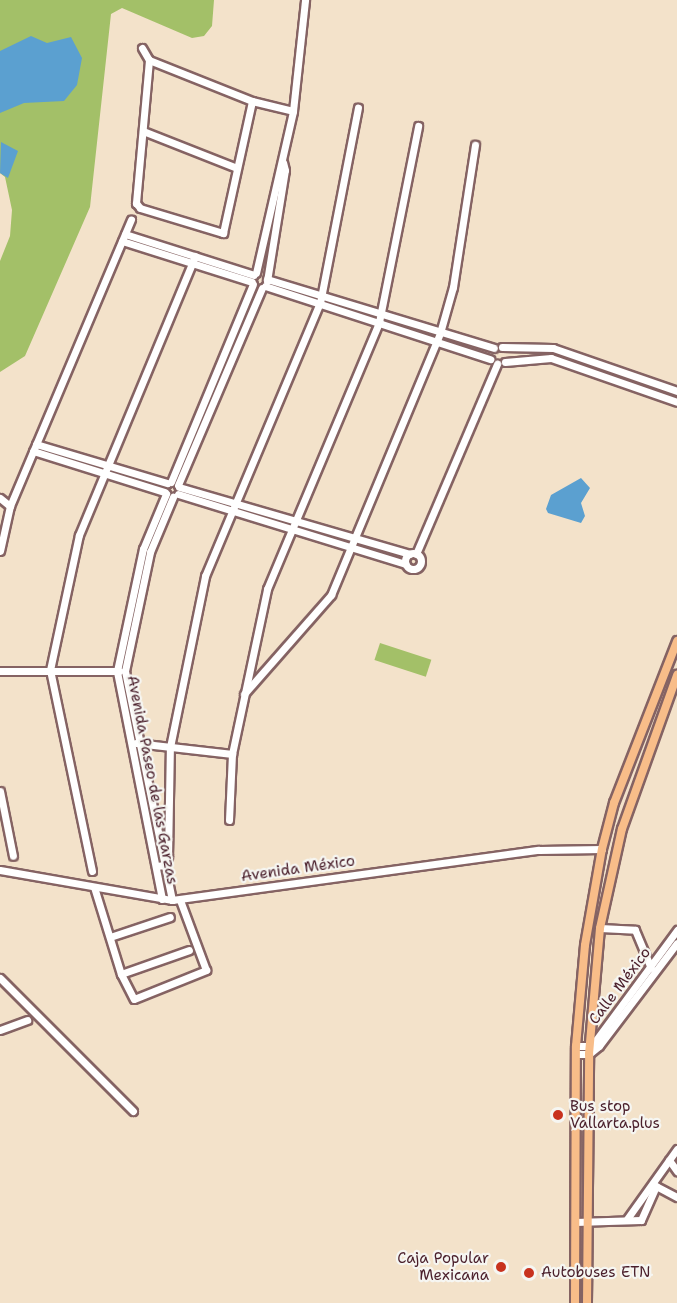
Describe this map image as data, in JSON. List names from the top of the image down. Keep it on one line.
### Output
{"streets":{"street":["Avenida Paseo de las Garzas","Avenida México","Calle México"]},"crossings":[["Avenida Paseo de las Garzas","Avenida México"]],"places":["Bus stop Vallarta.plus","Caja Popular Mexicana","Autobuses ETN"]}
